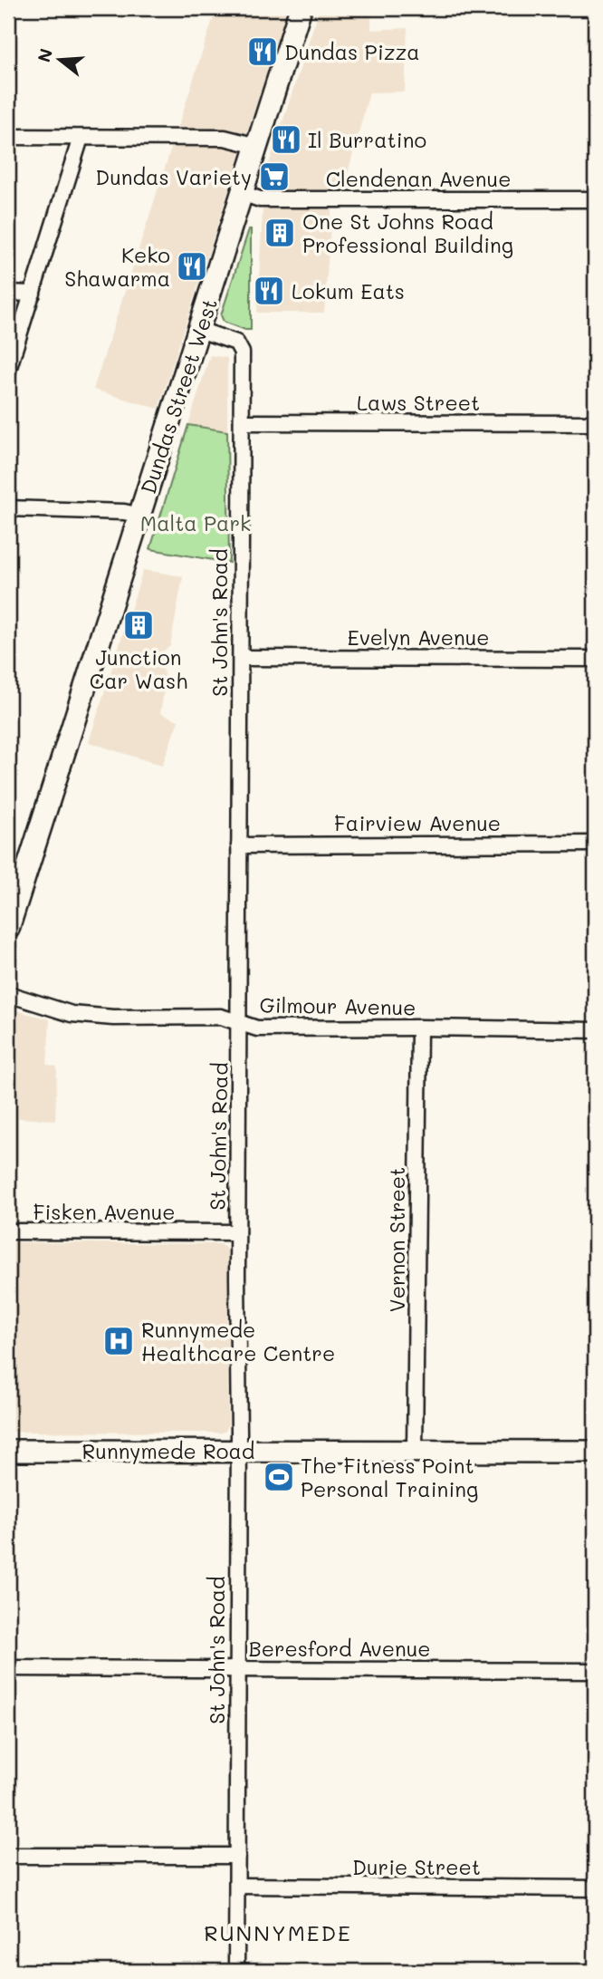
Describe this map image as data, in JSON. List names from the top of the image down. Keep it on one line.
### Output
{"streets":{"main road":["Dundas Street West","Runnymede Road"],"street":["Clendenan Avenue","Laws Street","St John's Road","Evelyn Avenue","Fairview Avenue","Gilmour Avenue","Fisken Avenue","Vernon Street","Beresford Avenue","Durie Street"]},"crossings":[["Clendenan Avenue","Dundas Street West"],["Dundas Street West","St John's Road"],["Laws Street","St John's Road"],["St John's Road","Evelyn Avenue"],["St John's Road","Fairview Avenue"],["St John's Road","Gilmour Avenue"],["St John's Road","Fisken Avenue"],["St John's Road","Runnymede Road"],["St John's Road","Beresford Avenue"],["St John's Road","Durie Street"],["Gilmour Avenue","Vernon Street"],["Vernon Street","Runnymede Road"]],"districts":["RUNNYMEDE"],"parks":["Malta Park"],"places":{"restaurant":["Dundas Pizza","Il Burratino","Keko Shawarma","Lokum Eats"],"supermarket":["Dundas Variety"],"building":["One St Johns Road Professional Building","Junction Car Wash"],"hospital":["Runnymede Healthcare Centre"],"sports":["The Fitness Point Personal Training"]},"north":"left"}
